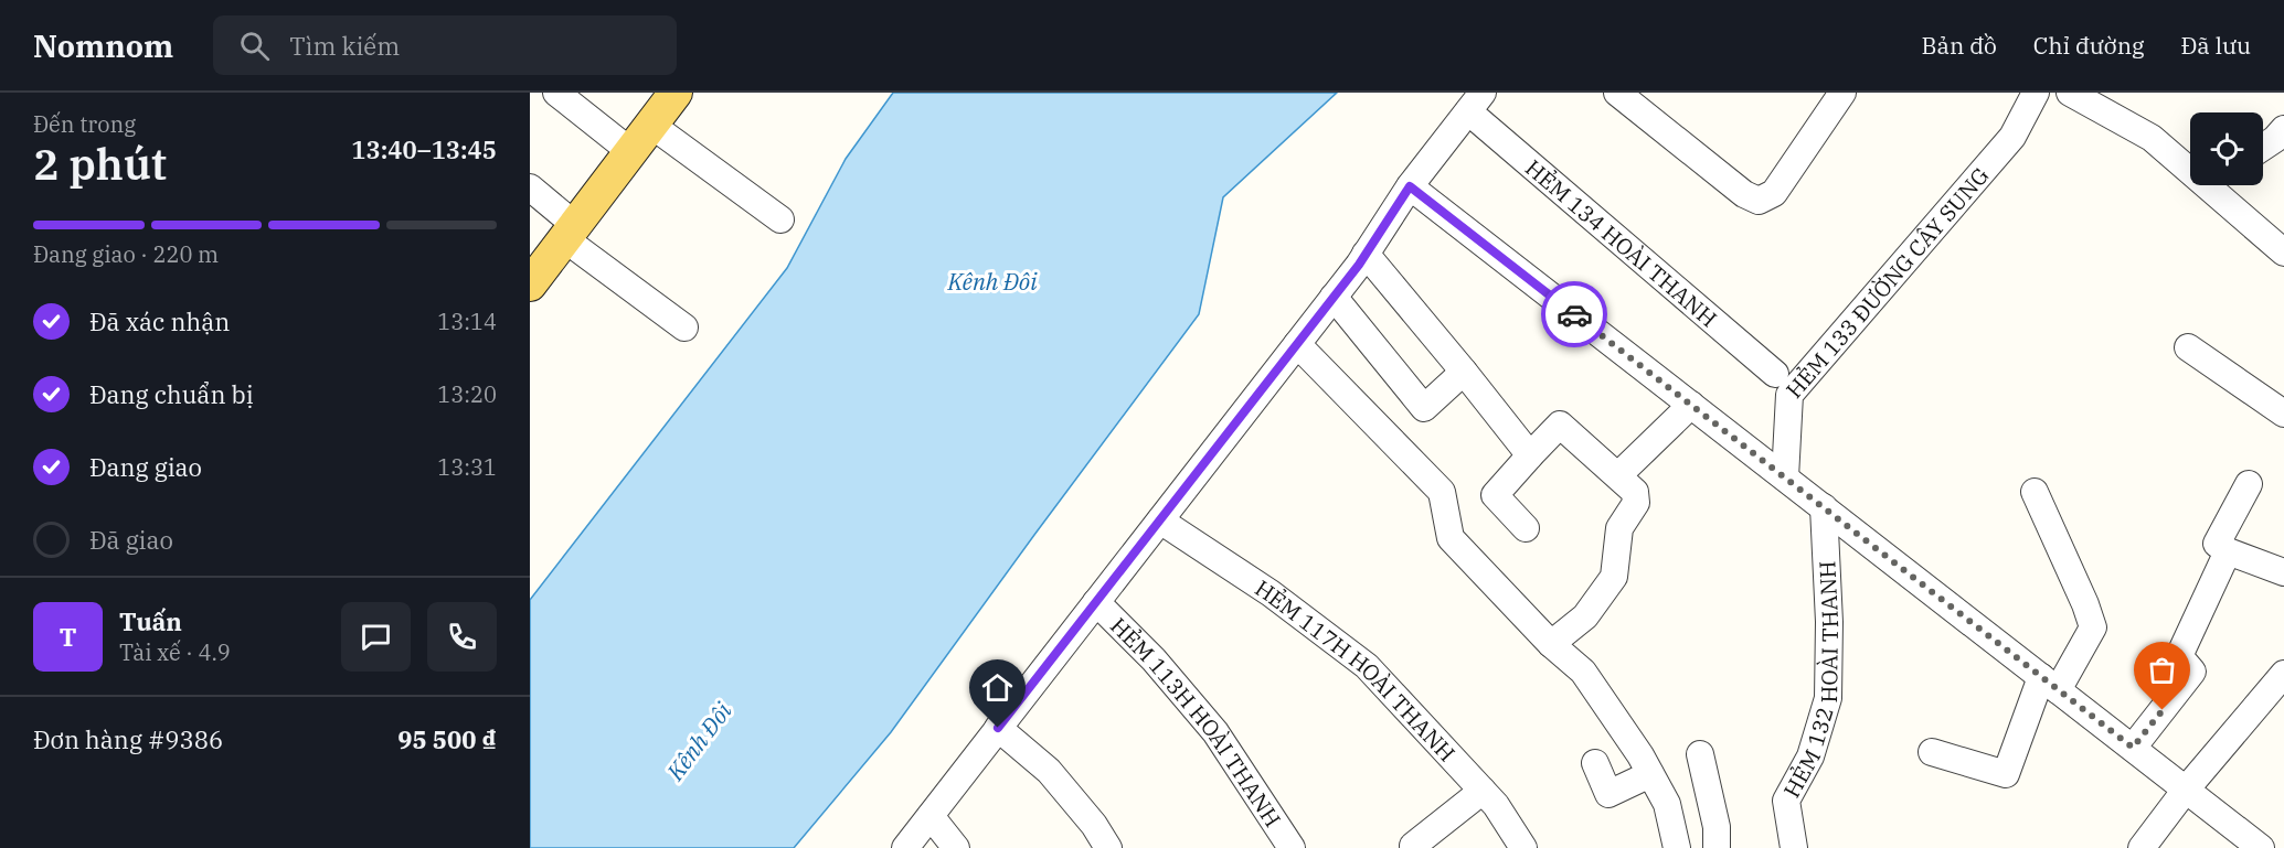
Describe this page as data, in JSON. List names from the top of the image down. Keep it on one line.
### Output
{"streets":{"street":["HẺM 134 HOÀI THANH","HẺM 133 ĐƯỜNG CÂY SUNG","HẺM 117H HOÀI THANH","HẺM 132 HOÀI THANH","HẺM 113H HOÀI THANH"]},"water":["Kênh Đôi"],"page":{"header":"Nomnom","search":"Tìm kiếm","nav":["Bản đồ","Chỉ đường","Đã lưu"],"heading":["2 phút","Đến trong","13:40–13:45"],"panel":["Tuấn","Tài xế · 4.9","Đơn hàng #9386","95 500 ₫"],"bar":"Đang giao · 220 m","list":[["Đã xác nhận","13:14"],["Đang chuẩn bị","13:20"],["Đang giao","13:31"],"Đã giao"],"round":"T"}}
